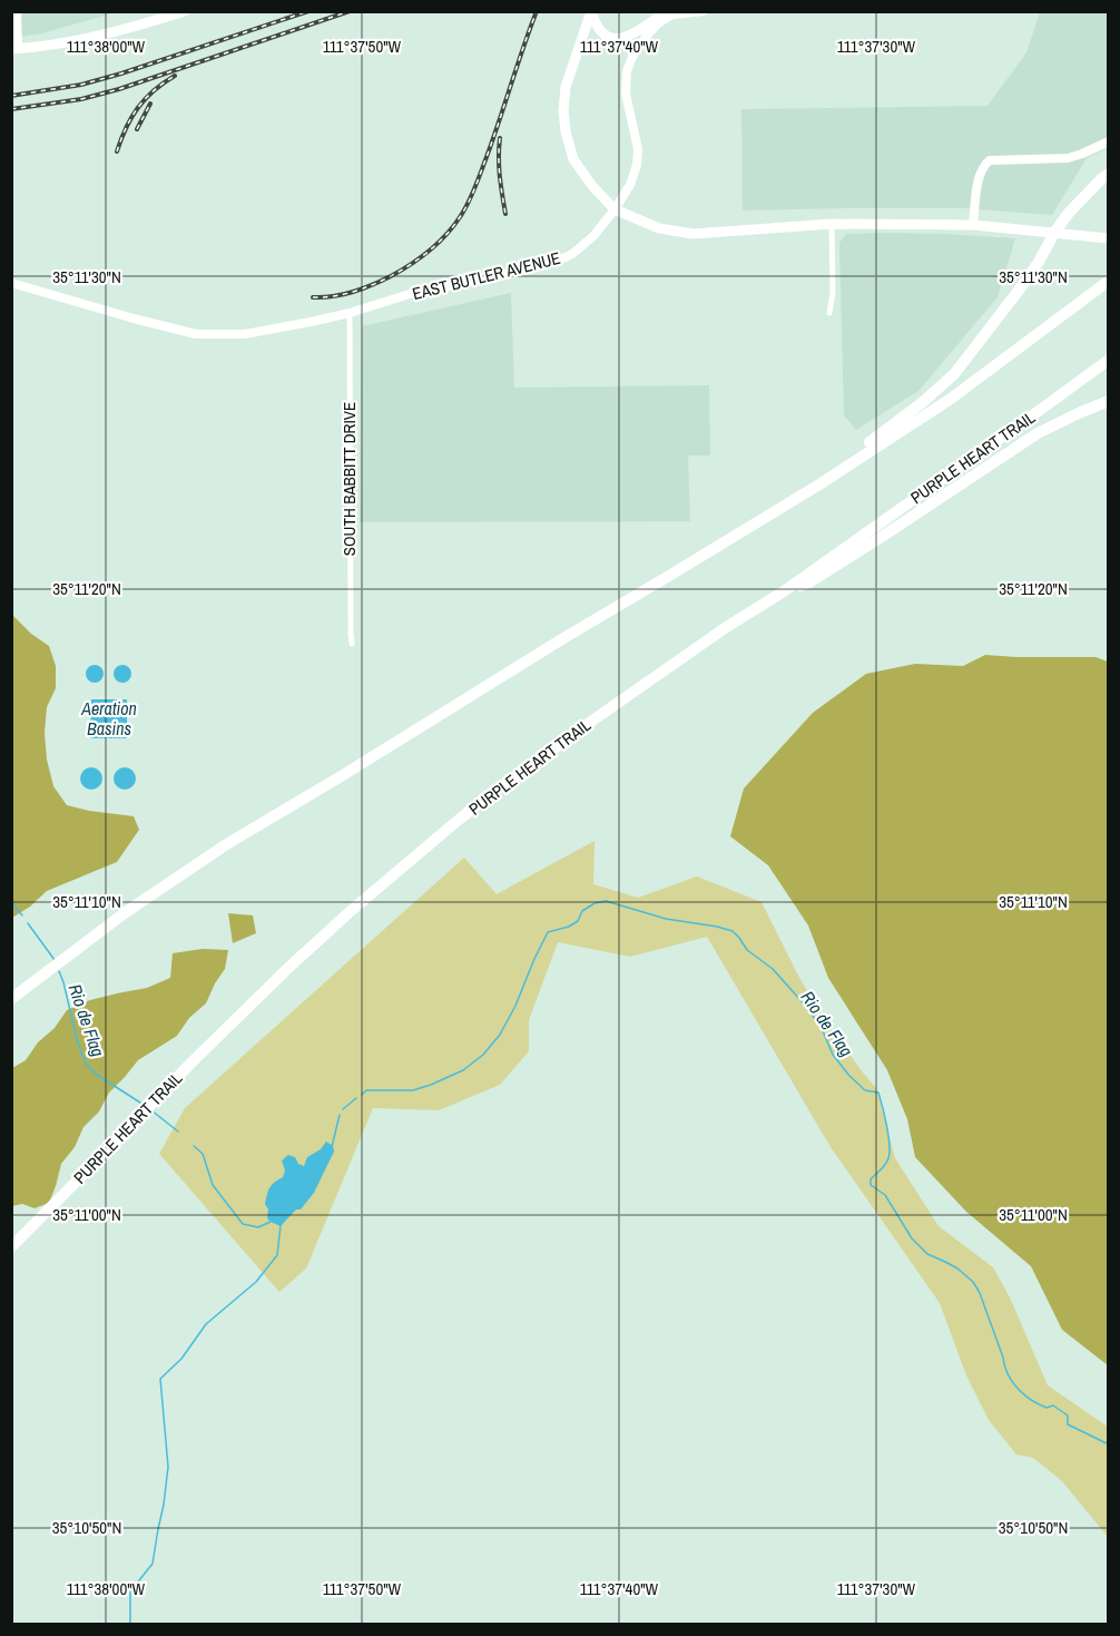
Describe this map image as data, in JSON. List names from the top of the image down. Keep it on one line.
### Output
{"streets":{"highway":["PURPLE HEART TRAIL"],"main road":["EAST BUTLER AVENUE"],"street":["SOUTH BABBITT DRIVE"]},"crossings":[["EAST BUTLER AVENUE","SOUTH BABBITT DRIVE"]],"water":["Aeration Basins","Rio de Flag"],"coordinates":["111°38'00\"W","111°37'50\"W","111°37'40\"W","111°37'30\"W","35°11'30\"N","35°11'20\"N","35°11'10\"N","35°11'00\"N","35°10'50\"N"]}
